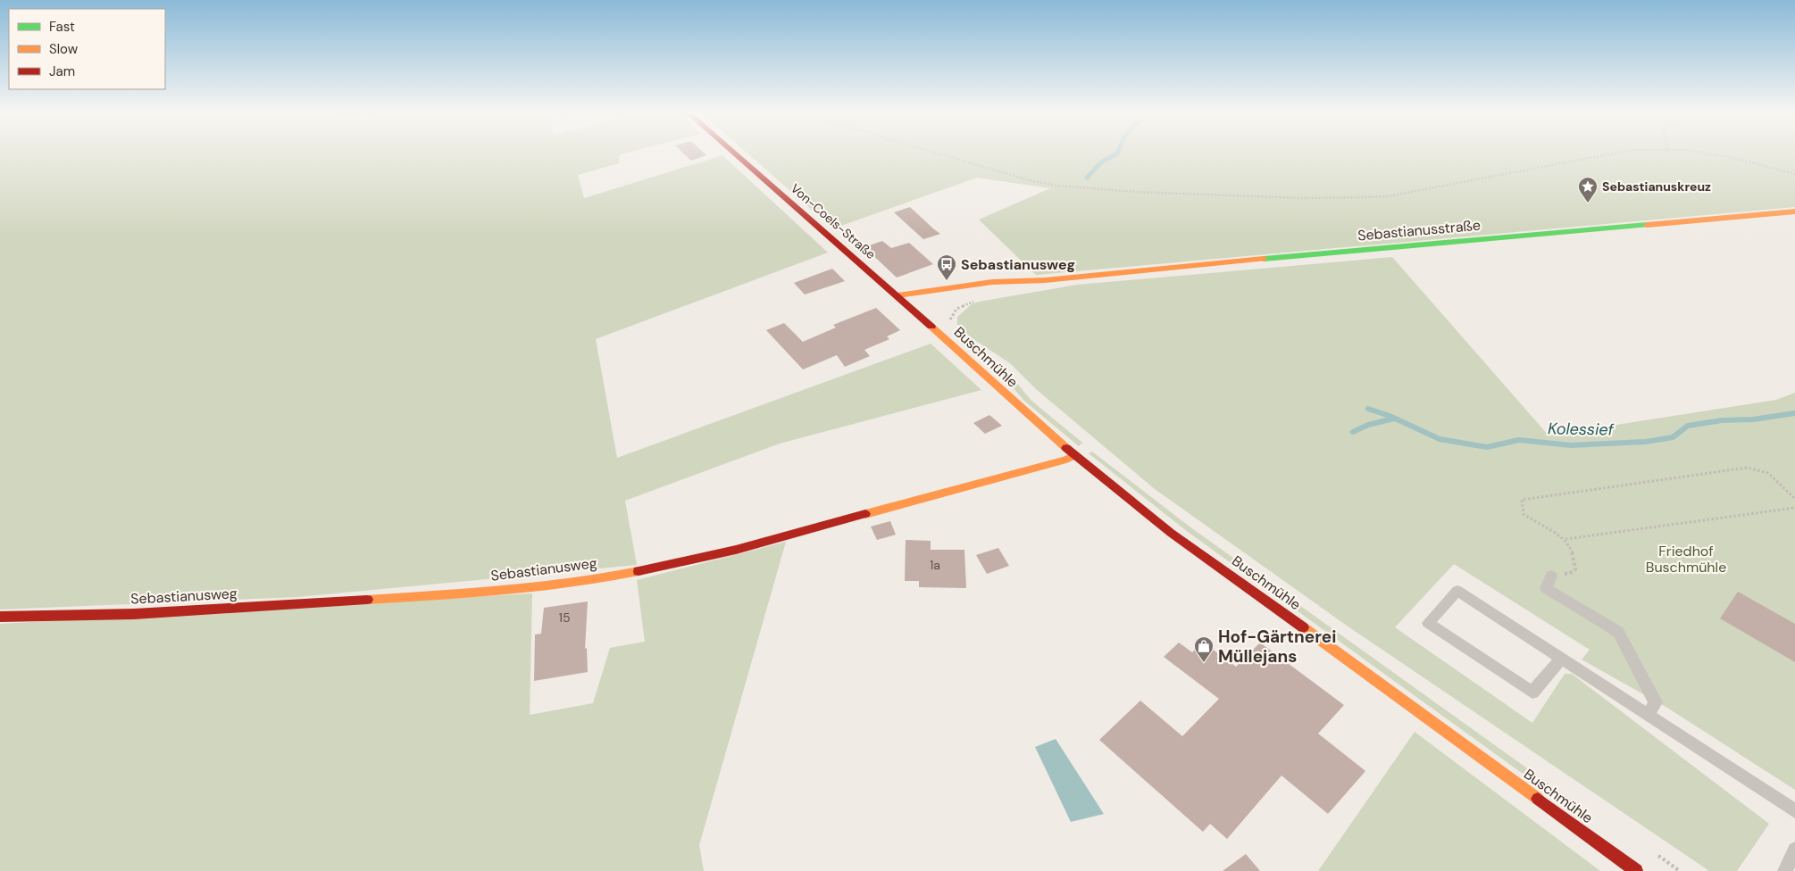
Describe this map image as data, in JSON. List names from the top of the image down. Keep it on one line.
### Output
{"streets":{"main road":["Von-Coels-Straße","Sebastianusstraße","Buschmühle","Sebastianusweg"]},"crossings":[["Von-Coels-Straße","Sebastianusstraße"],["Von-Coels-Straße","Buschmühle"],["Sebastianusstraße","Buschmühle"],["Buschmühle","Sebastianusweg"]],"water":["Kolessief"],"parks":["Friedhof Buschmühle"],"places":{"place":["Sebastianuskreuz"],"bus stop":["Sebastianusweg"],"shop":["Hof-Gärtnerei Müllejans"]},"house_numbers":["1a","15"],"legend":["Fast","Slow","Jam"]}
